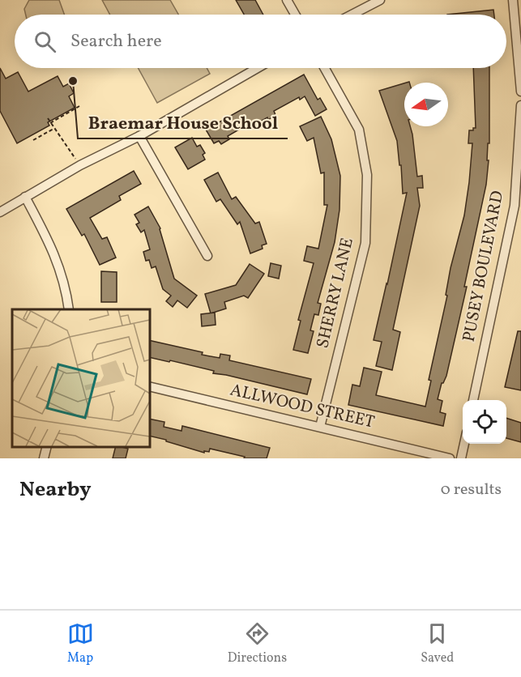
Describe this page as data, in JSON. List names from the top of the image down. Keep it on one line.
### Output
{"streets":{"street":["PUSEY BOULEVARD","SHERRY LANE","ALLWOOD STREET"]},"crossings":[["SHERRY LANE","ALLWOOD STREET"]],"places":["Braemar House School"],"north":"left","page":{"search":"Search here","heading":["Nearby","0 results"],"nav":["Map","Directions","Saved"]}}
